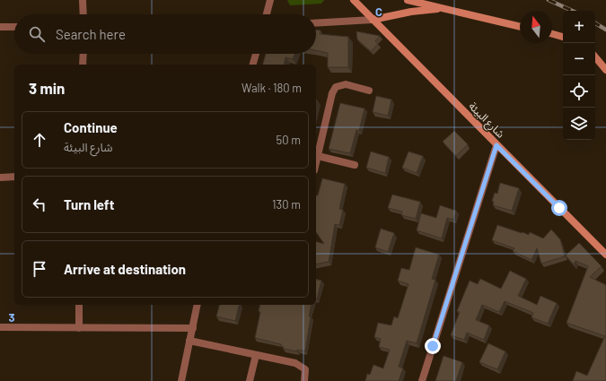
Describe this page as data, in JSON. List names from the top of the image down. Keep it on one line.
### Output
{"streets":{"main road":["شارع البيئة"]},"north":"top","page":{"map_buttons":["+","−"],"search":"Search here","heading":["3 min","Walk · 180 m"],"list":[["Continue","شارع البيئة","50 m"],["Turn left","130 m"],"Arrive at destination"]},"grid":{"columns":["C"],"rows":["3"]}}
